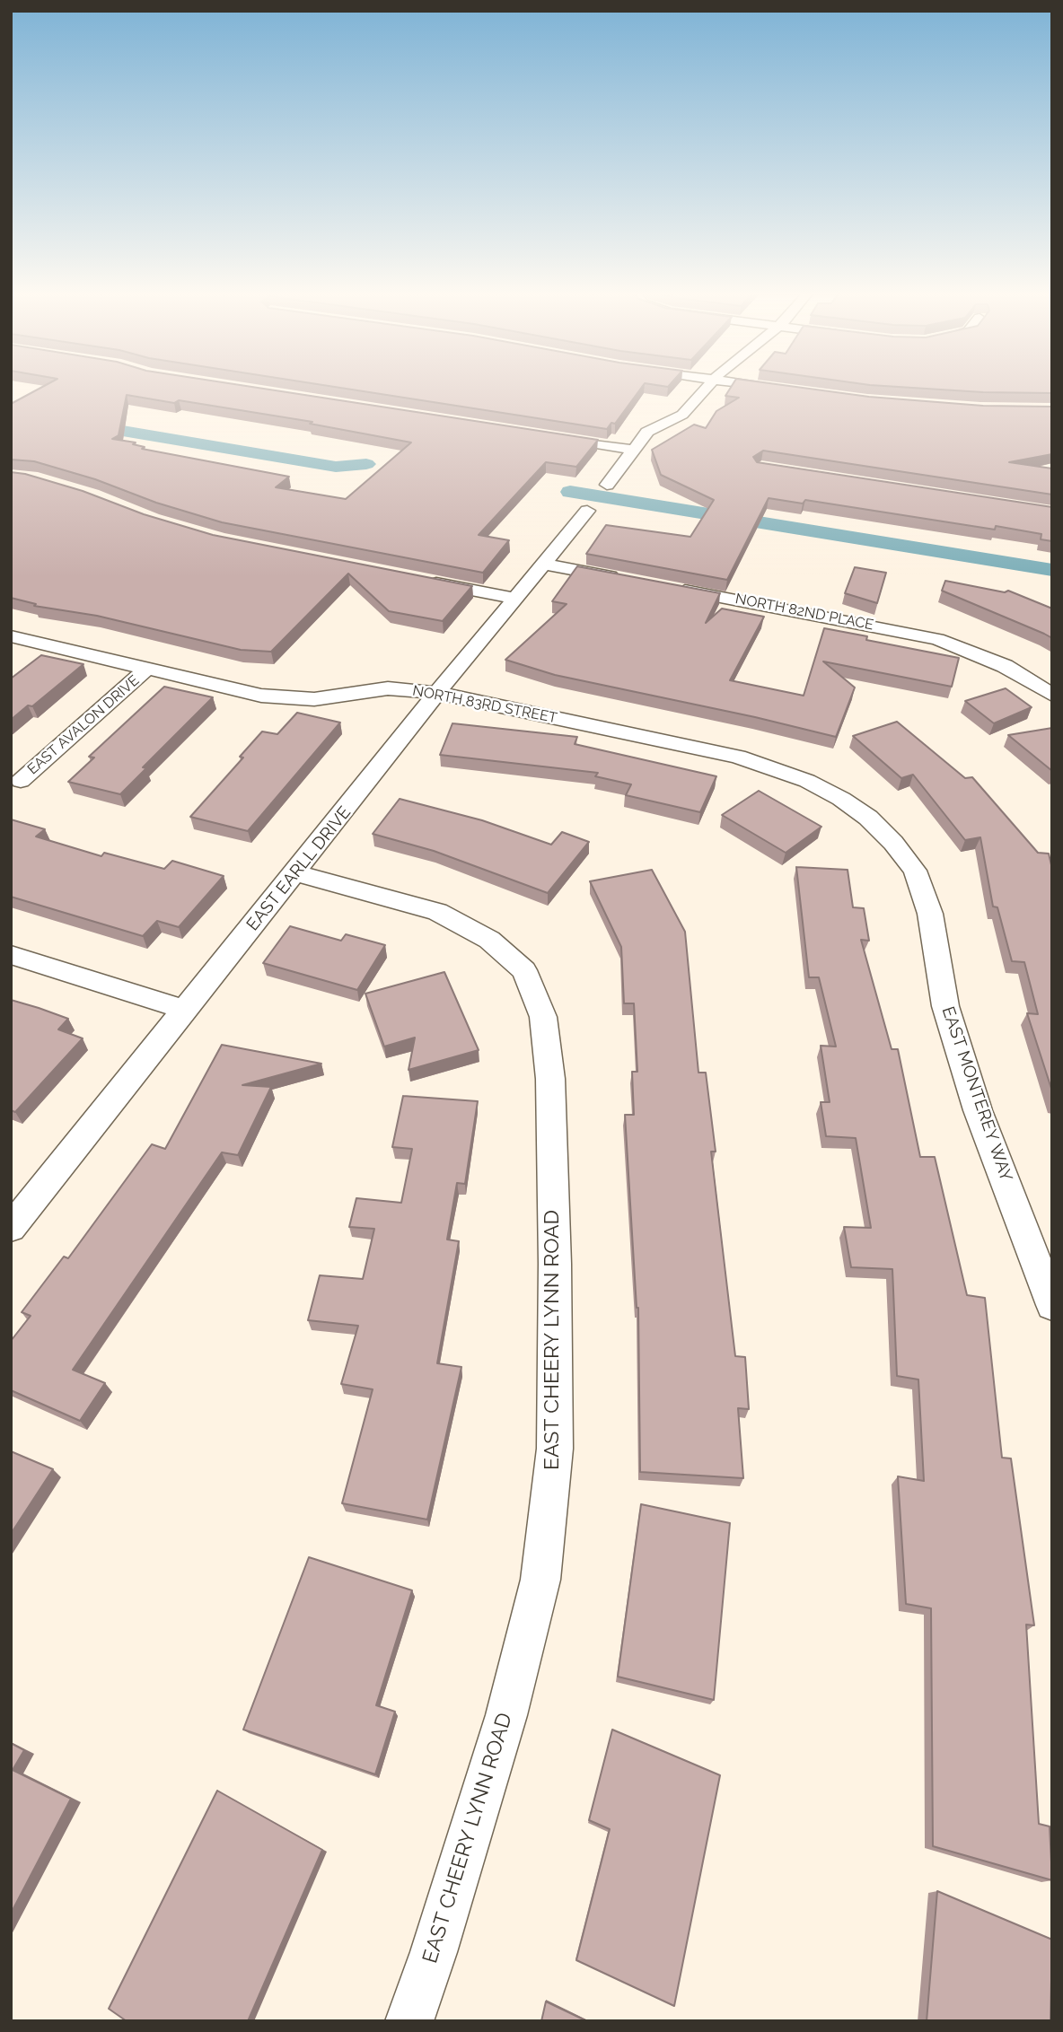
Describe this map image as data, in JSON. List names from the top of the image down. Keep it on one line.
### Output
{"streets":{"street":["NORTH 82ND PLACE","NORTH 83RD STREET","EAST AVALON DRIVE","EAST EARLL DRIVE","EAST MONTEREY WAY","EAST CHEERY LYNN ROAD"]},"crossings":[["NORTH 83RD STREET","EAST AVALON DRIVE"],["NORTH 83RD STREET","EAST EARLL DRIVE"],["NORTH 83RD STREET","EAST MONTEREY WAY"],["EAST EARLL DRIVE","EAST CHEERY LYNN ROAD"]]}
